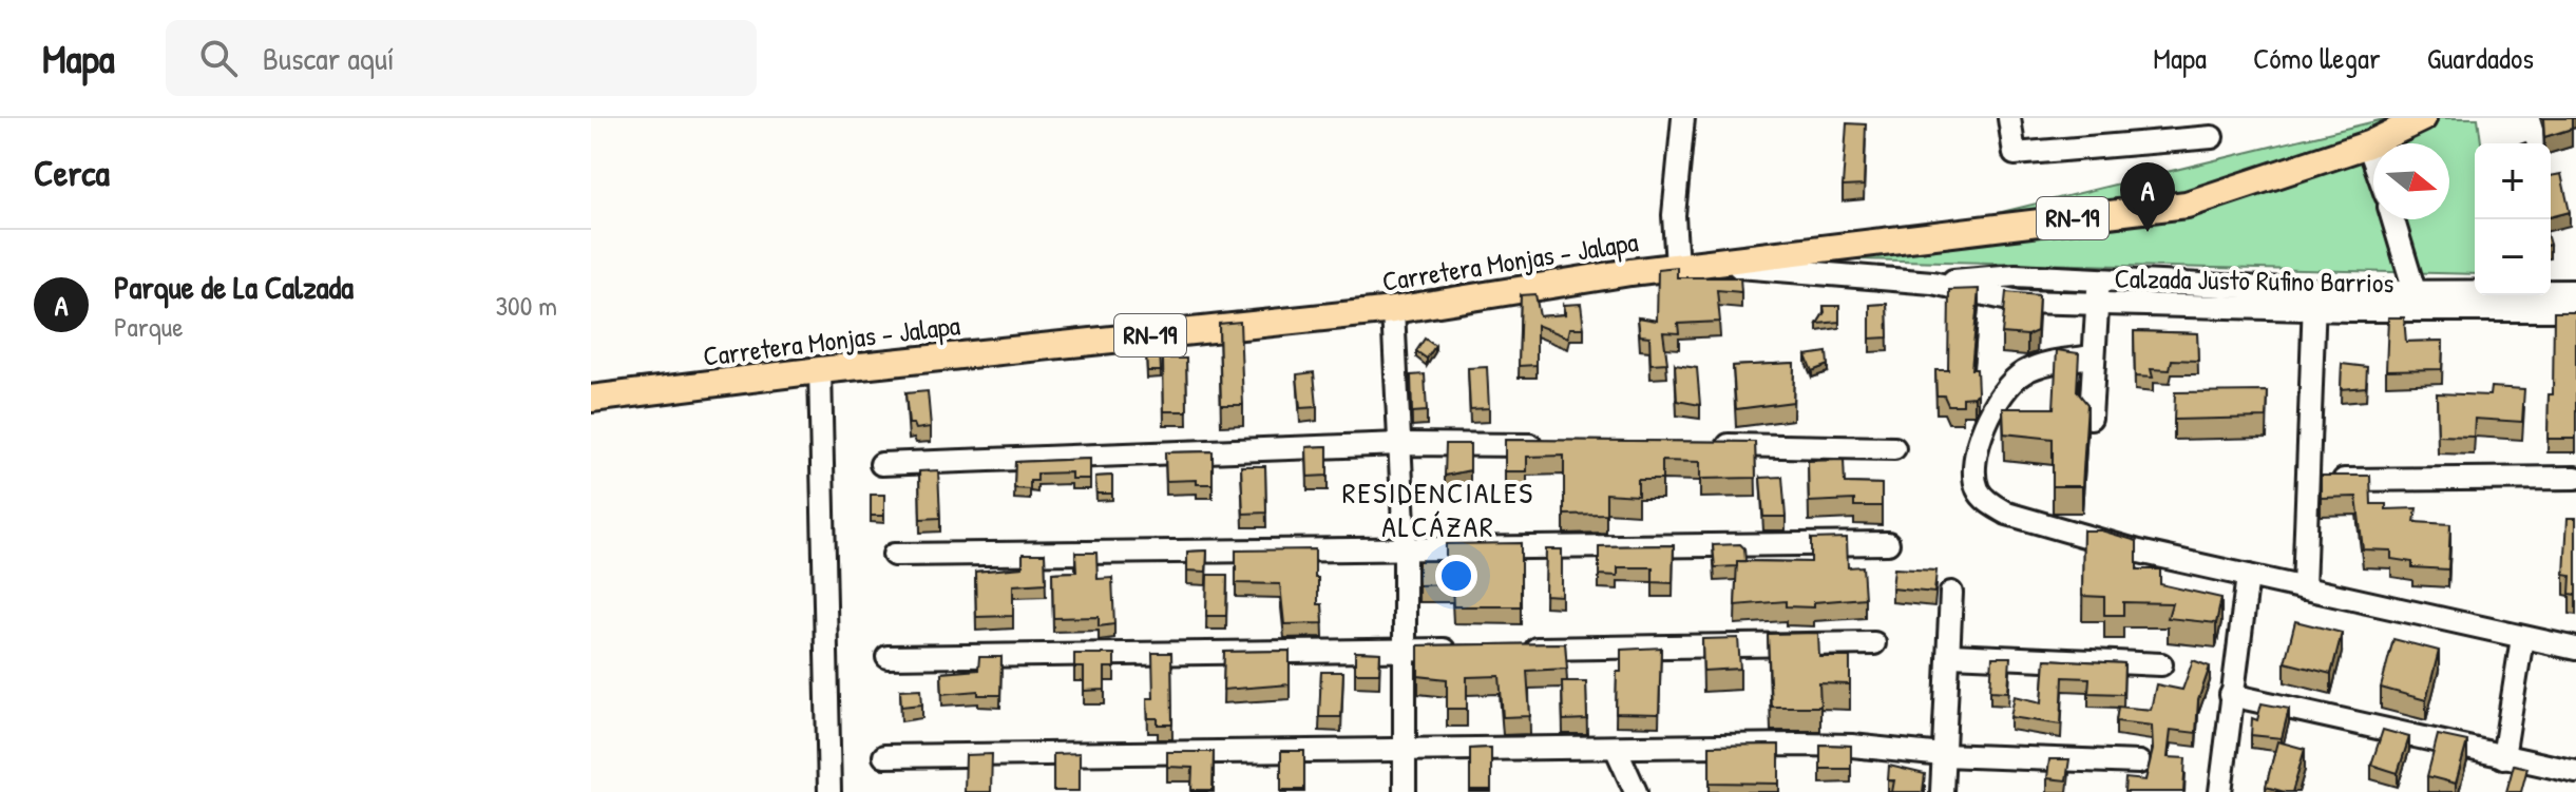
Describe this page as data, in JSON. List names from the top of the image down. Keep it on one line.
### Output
{"streets":{"main road":["RN-19","Carretera Monjas - Jalapa"],"street":["Calzada Justo Rufino Barrios"]},"crossings":[["Carretera Monjas - Jalapa","Calzada Justo Rufino Barrios"]],"districts":["RESIDENCIALES ALCÁZAR"],"north":"right","page":{"header":"Mapa","search":"Buscar aquí","nav":["Mapa","Cómo llegar","Guardados"],"heading":"Cerca","map_buttons":["+","−"],"pins":"A","list":[{"mark":"A","name":"Parque de La Calzada","note":"Parque","value":"300 m"}]}}
